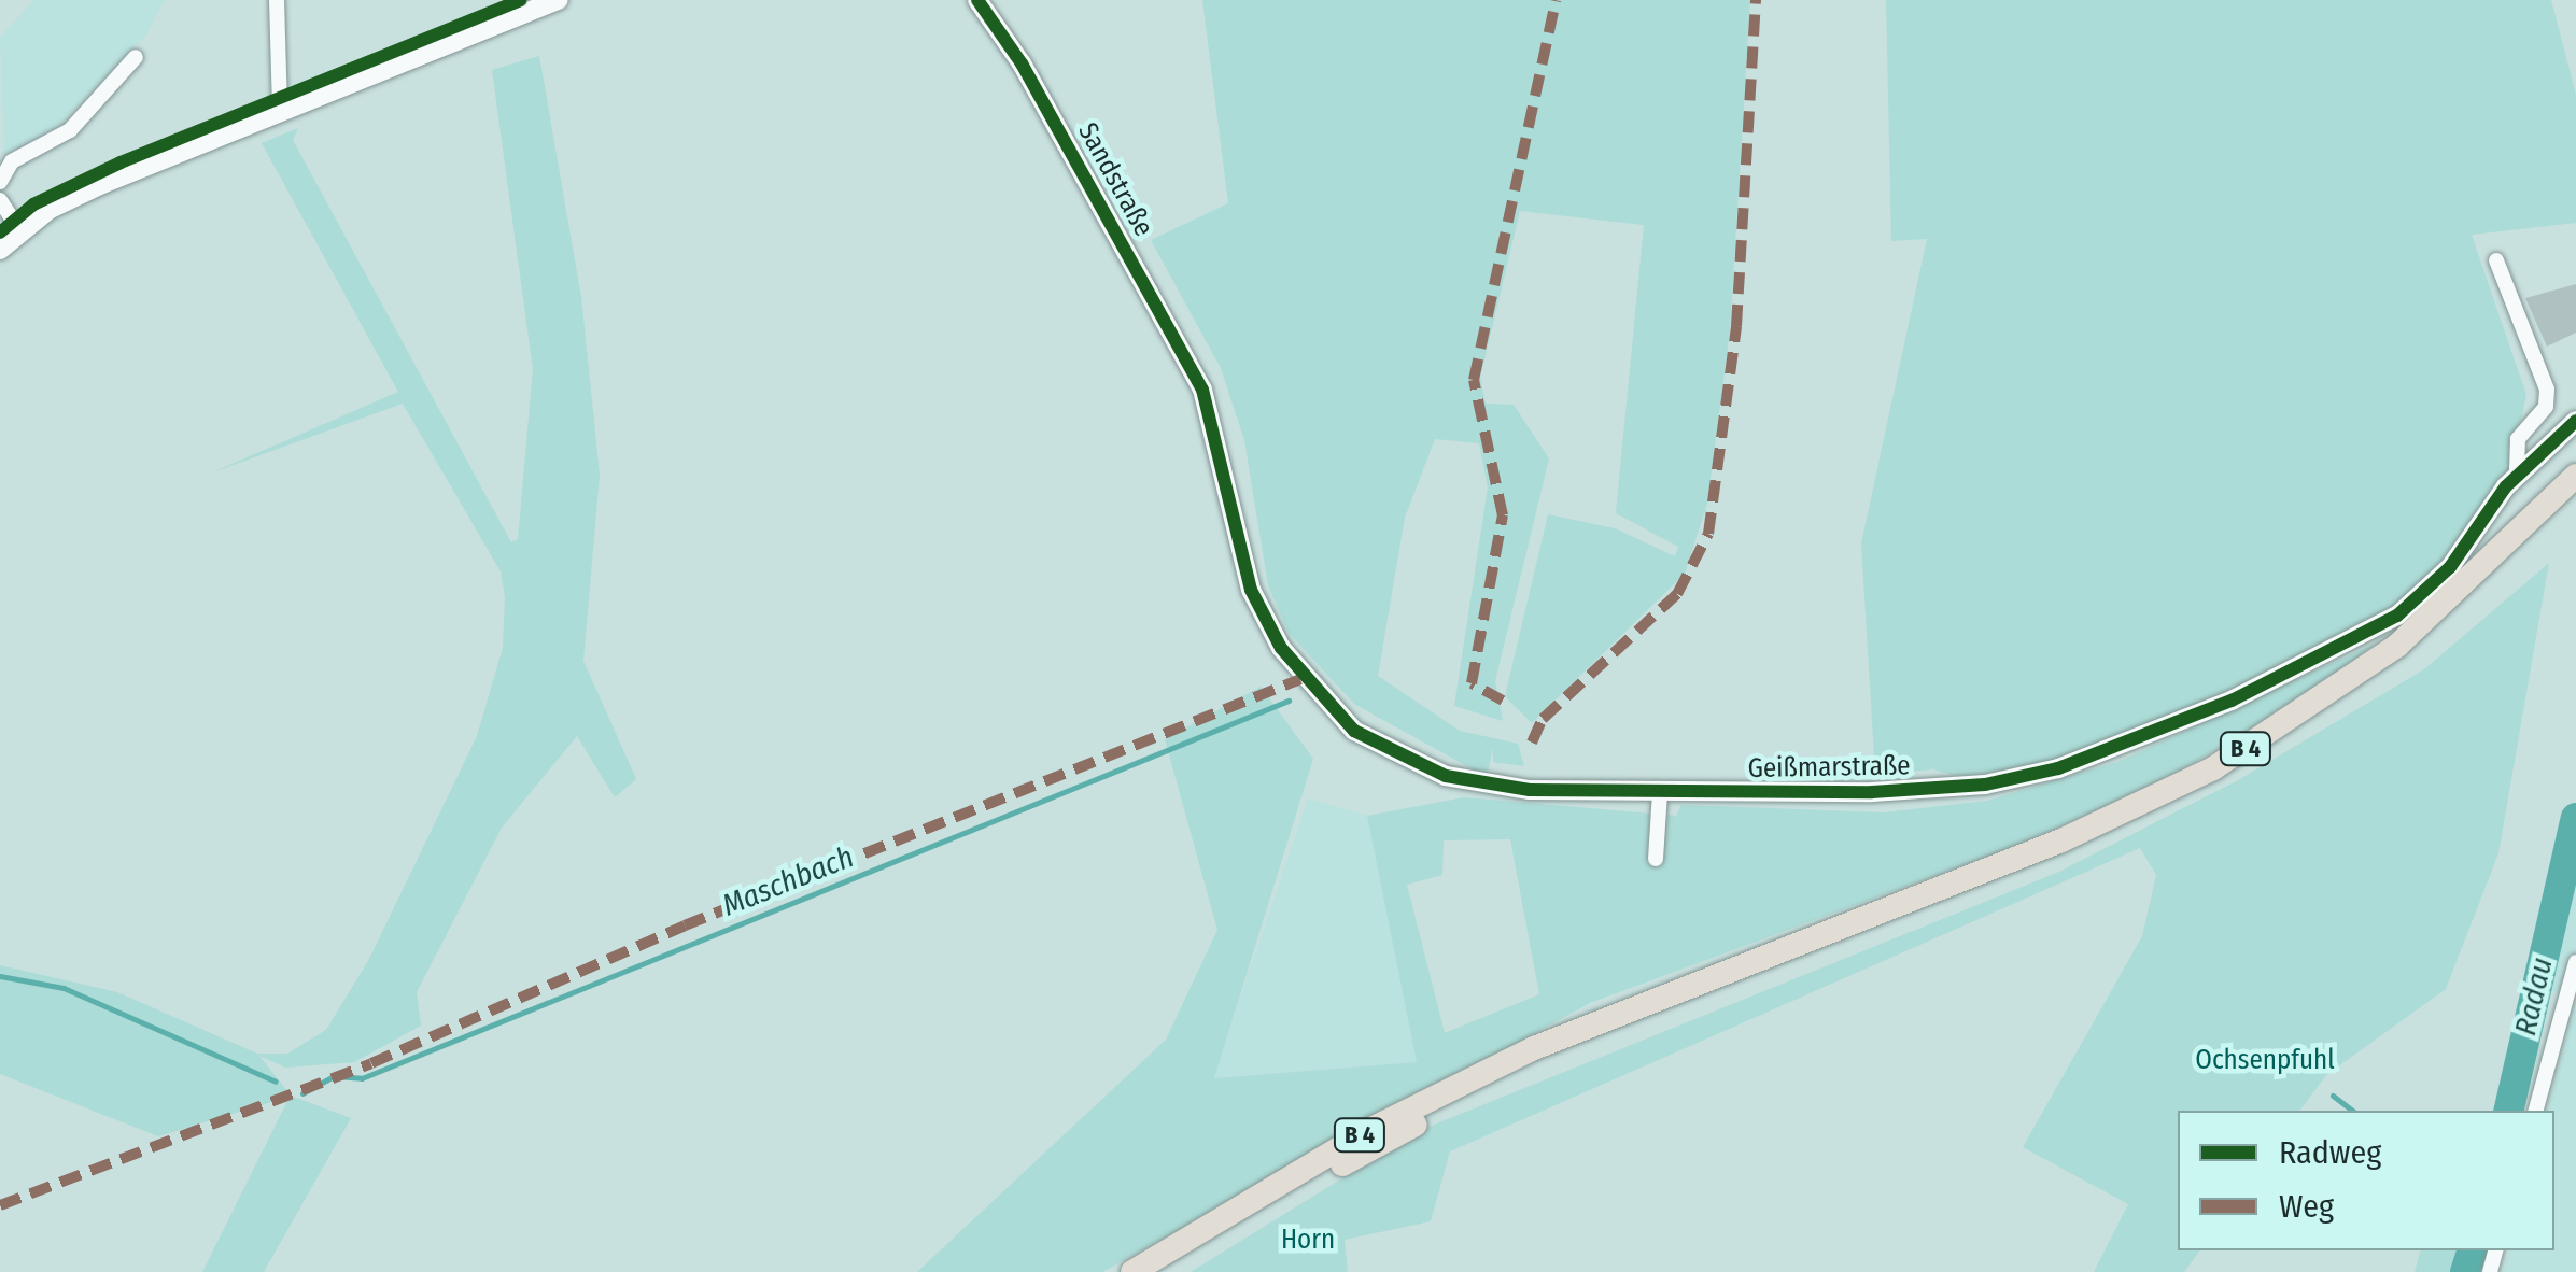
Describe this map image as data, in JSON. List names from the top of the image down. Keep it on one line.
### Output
{"streets":{"highway":["B 4"],"street":["Sandstraße","Geißmarstraße"]},"crossings":[["Sandstraße","Geißmarstraße"]],"water":["Maschbach","Radau"],"parks":["Ochsenpfuhl","Horn"],"legend":["Radweg","Weg"]}
